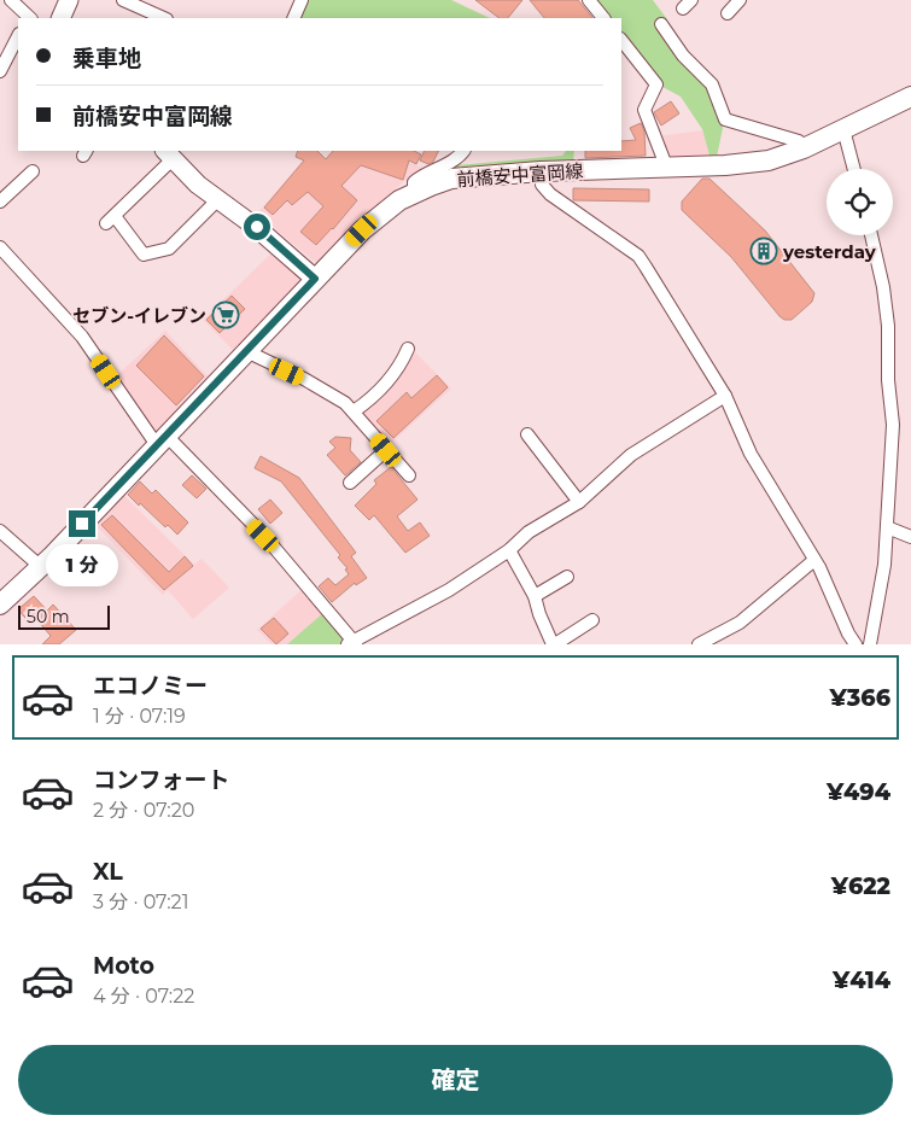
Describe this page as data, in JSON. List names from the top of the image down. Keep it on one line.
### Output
{"streets":{"main road":["前橋安中富岡線"]},"places":{"building":["yesterday"],"supermarket":["セブン-イレブン"]},"scale_bar":"50 m","page":{"banner":["乗車地","前橋安中富岡線"],"bubble":"1 分","scale":"50 m","list":[{"name":"エコノミー","note":"1 分 · 07:19","value":"¥366"},{"name":"コンフォート","note":"2 分 · 07:20","value":"¥494"},{"name":"XL","note":"3 分 · 07:21","value":"¥622"},{"name":"Moto","note":"4 分 · 07:22","value":"¥414"}],"buttons":"確定"}}
